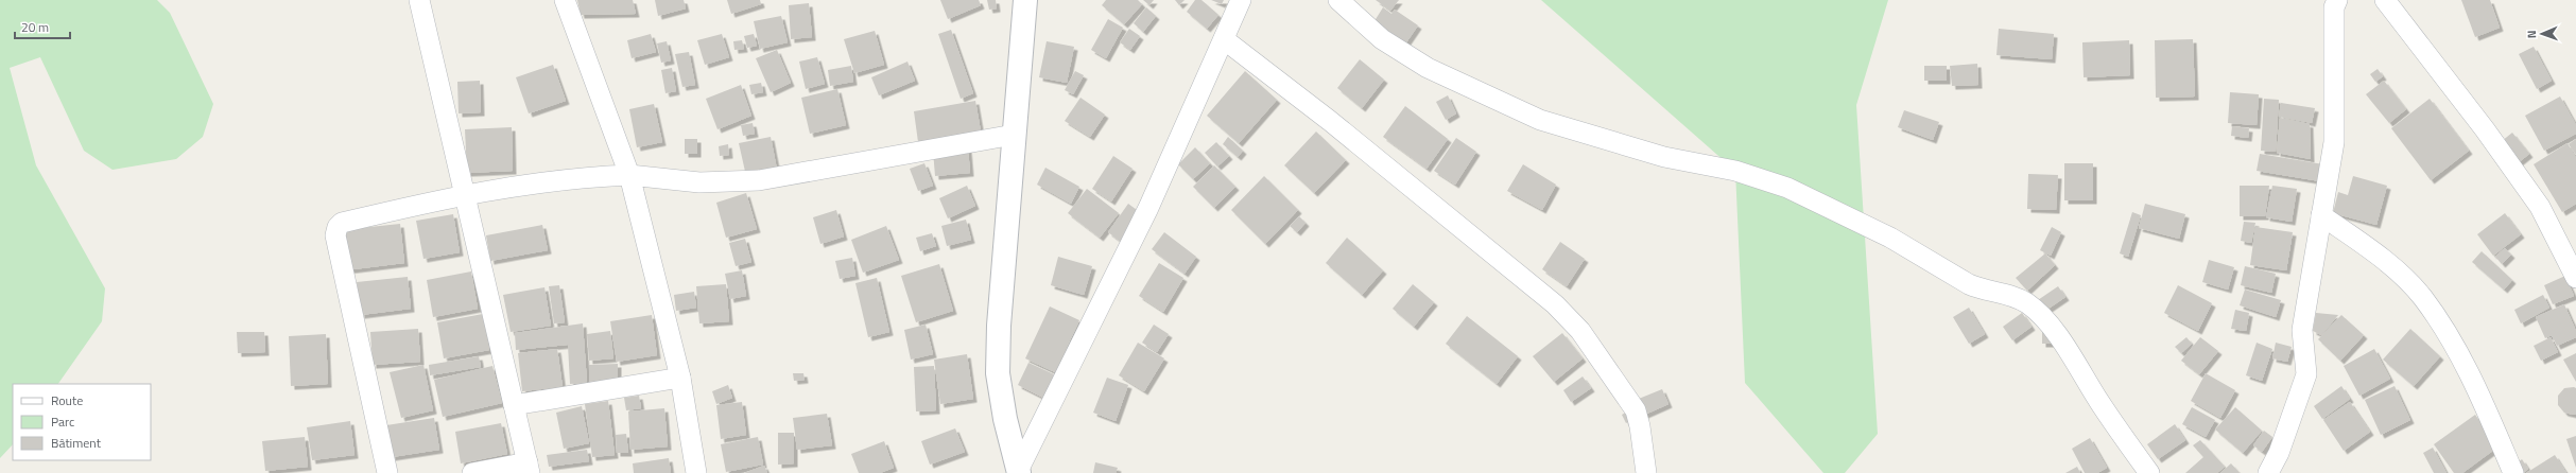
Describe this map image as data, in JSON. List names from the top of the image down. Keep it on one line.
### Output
{"legend":["Route","Parc","Bâtiment"],"scale_bar":"20 m","north":"left"}
